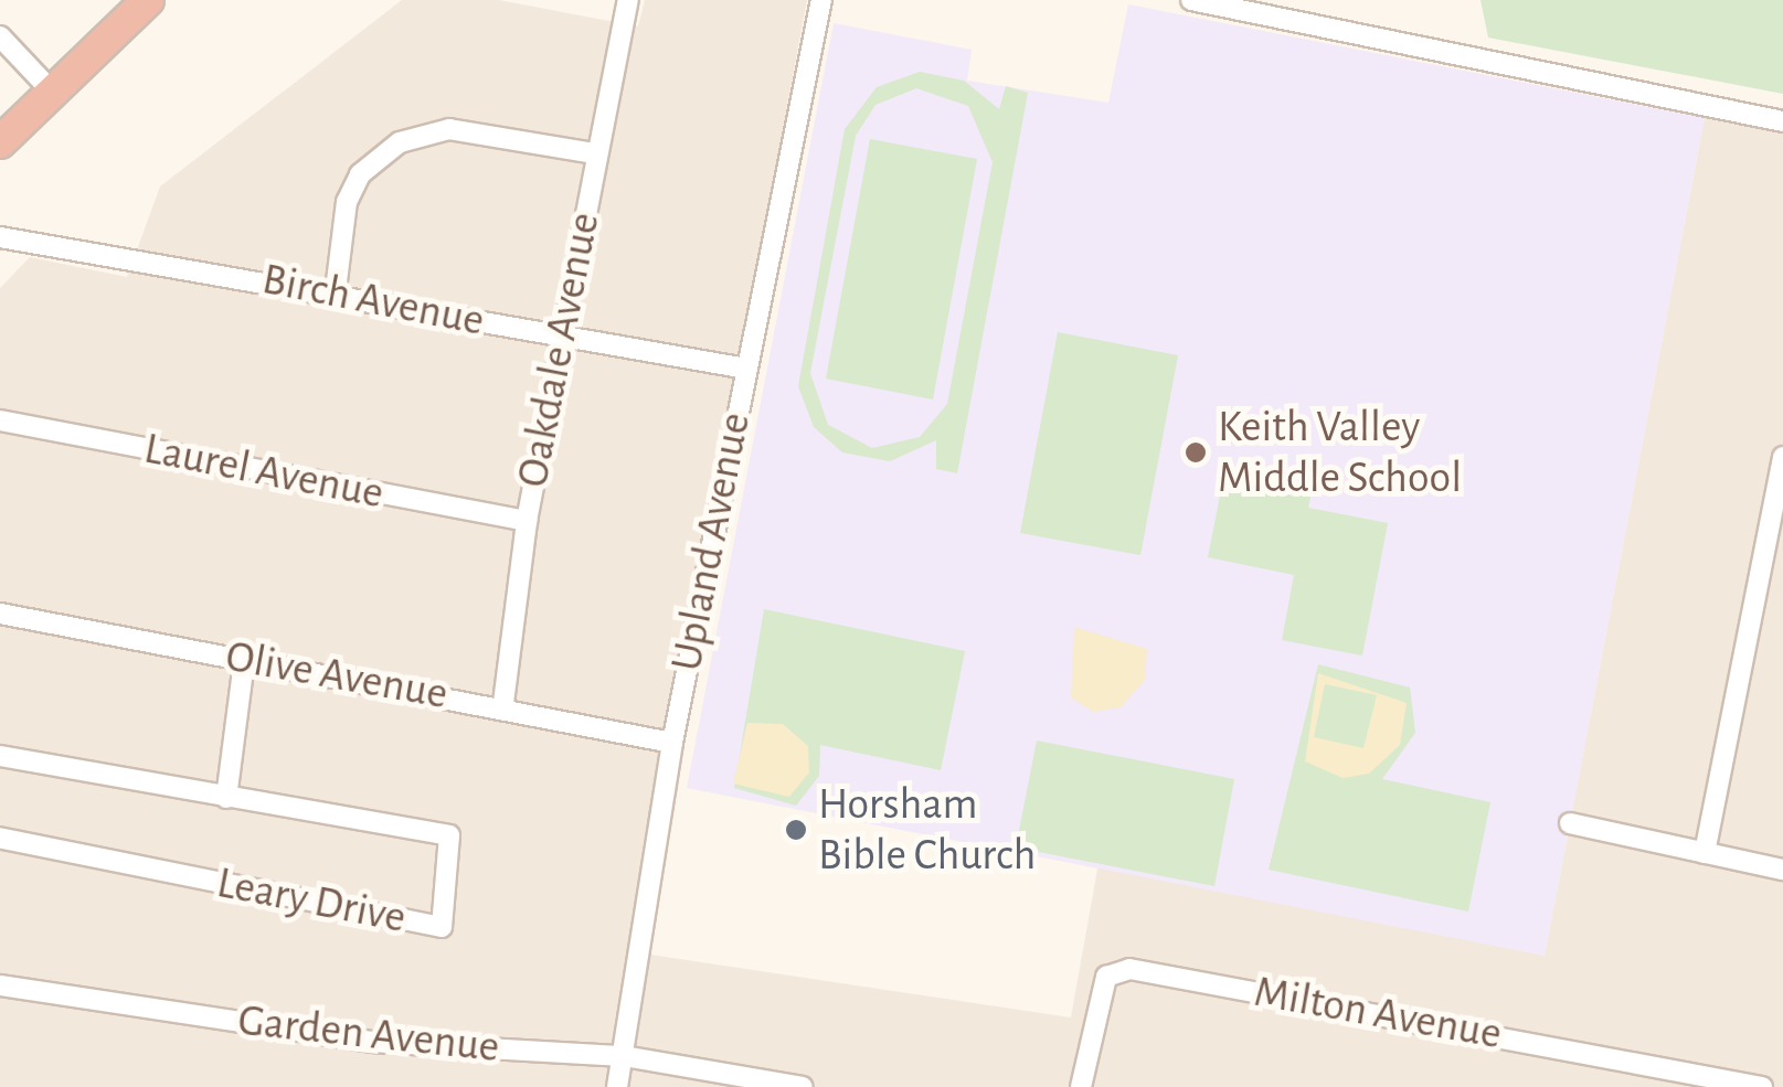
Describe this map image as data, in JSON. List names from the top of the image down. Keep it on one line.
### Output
{"streets":{"street":["Birch Avenue","Oakdale Avenue","Laurel Avenue","Upland Avenue","Olive Avenue","Leary Drive","Milton Avenue","Garden Avenue"]},"crossings":[["Birch Avenue","Oakdale Avenue"],["Birch Avenue","Upland Avenue"],["Oakdale Avenue","Laurel Avenue"],["Oakdale Avenue","Olive Avenue"],["Upland Avenue","Olive Avenue"],["Upland Avenue","Garden Avenue"],["Olive Avenue","Leary Drive"]],"places":["Keith Valley Middle School","Horsham Bible Church"]}
